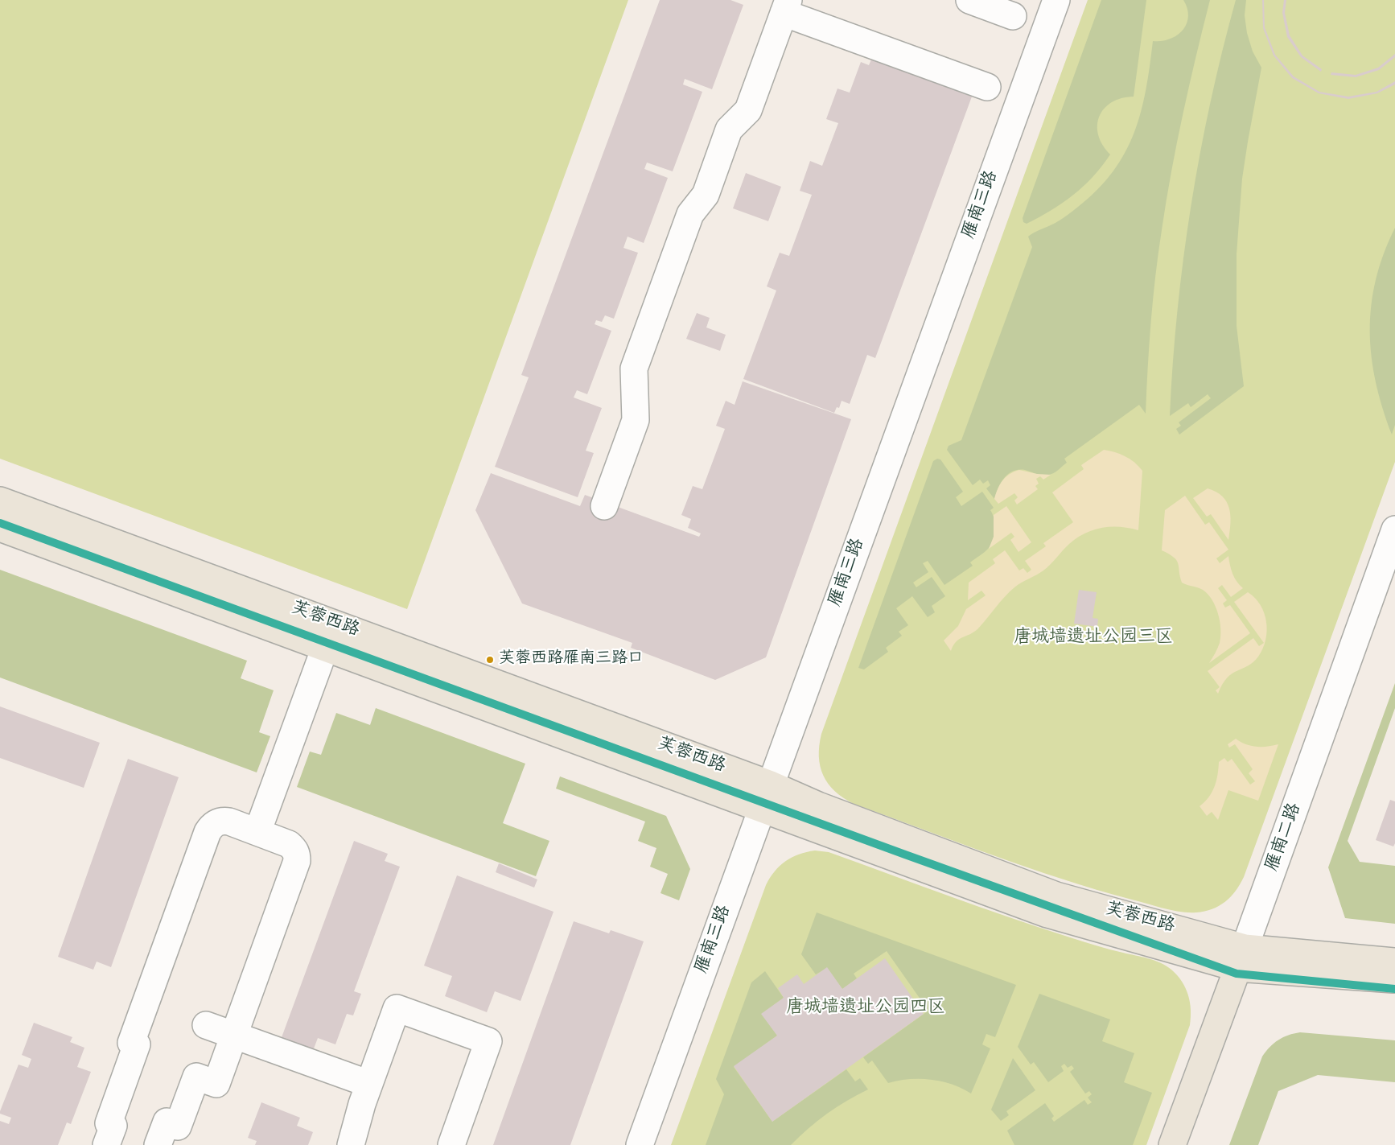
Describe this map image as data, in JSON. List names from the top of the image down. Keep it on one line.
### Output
{"streets":{"main road":["芙蓉西路","雁南二路"],"street":["雁南三路"]},"crossings":[["雁南三路","芙蓉西路"],["芙蓉西路","雁南二路"]],"parks":["唐城墙遗址公园三区","唐城墙遗址公园四区"],"places":["芙蓉西路雁南三路口"]}
